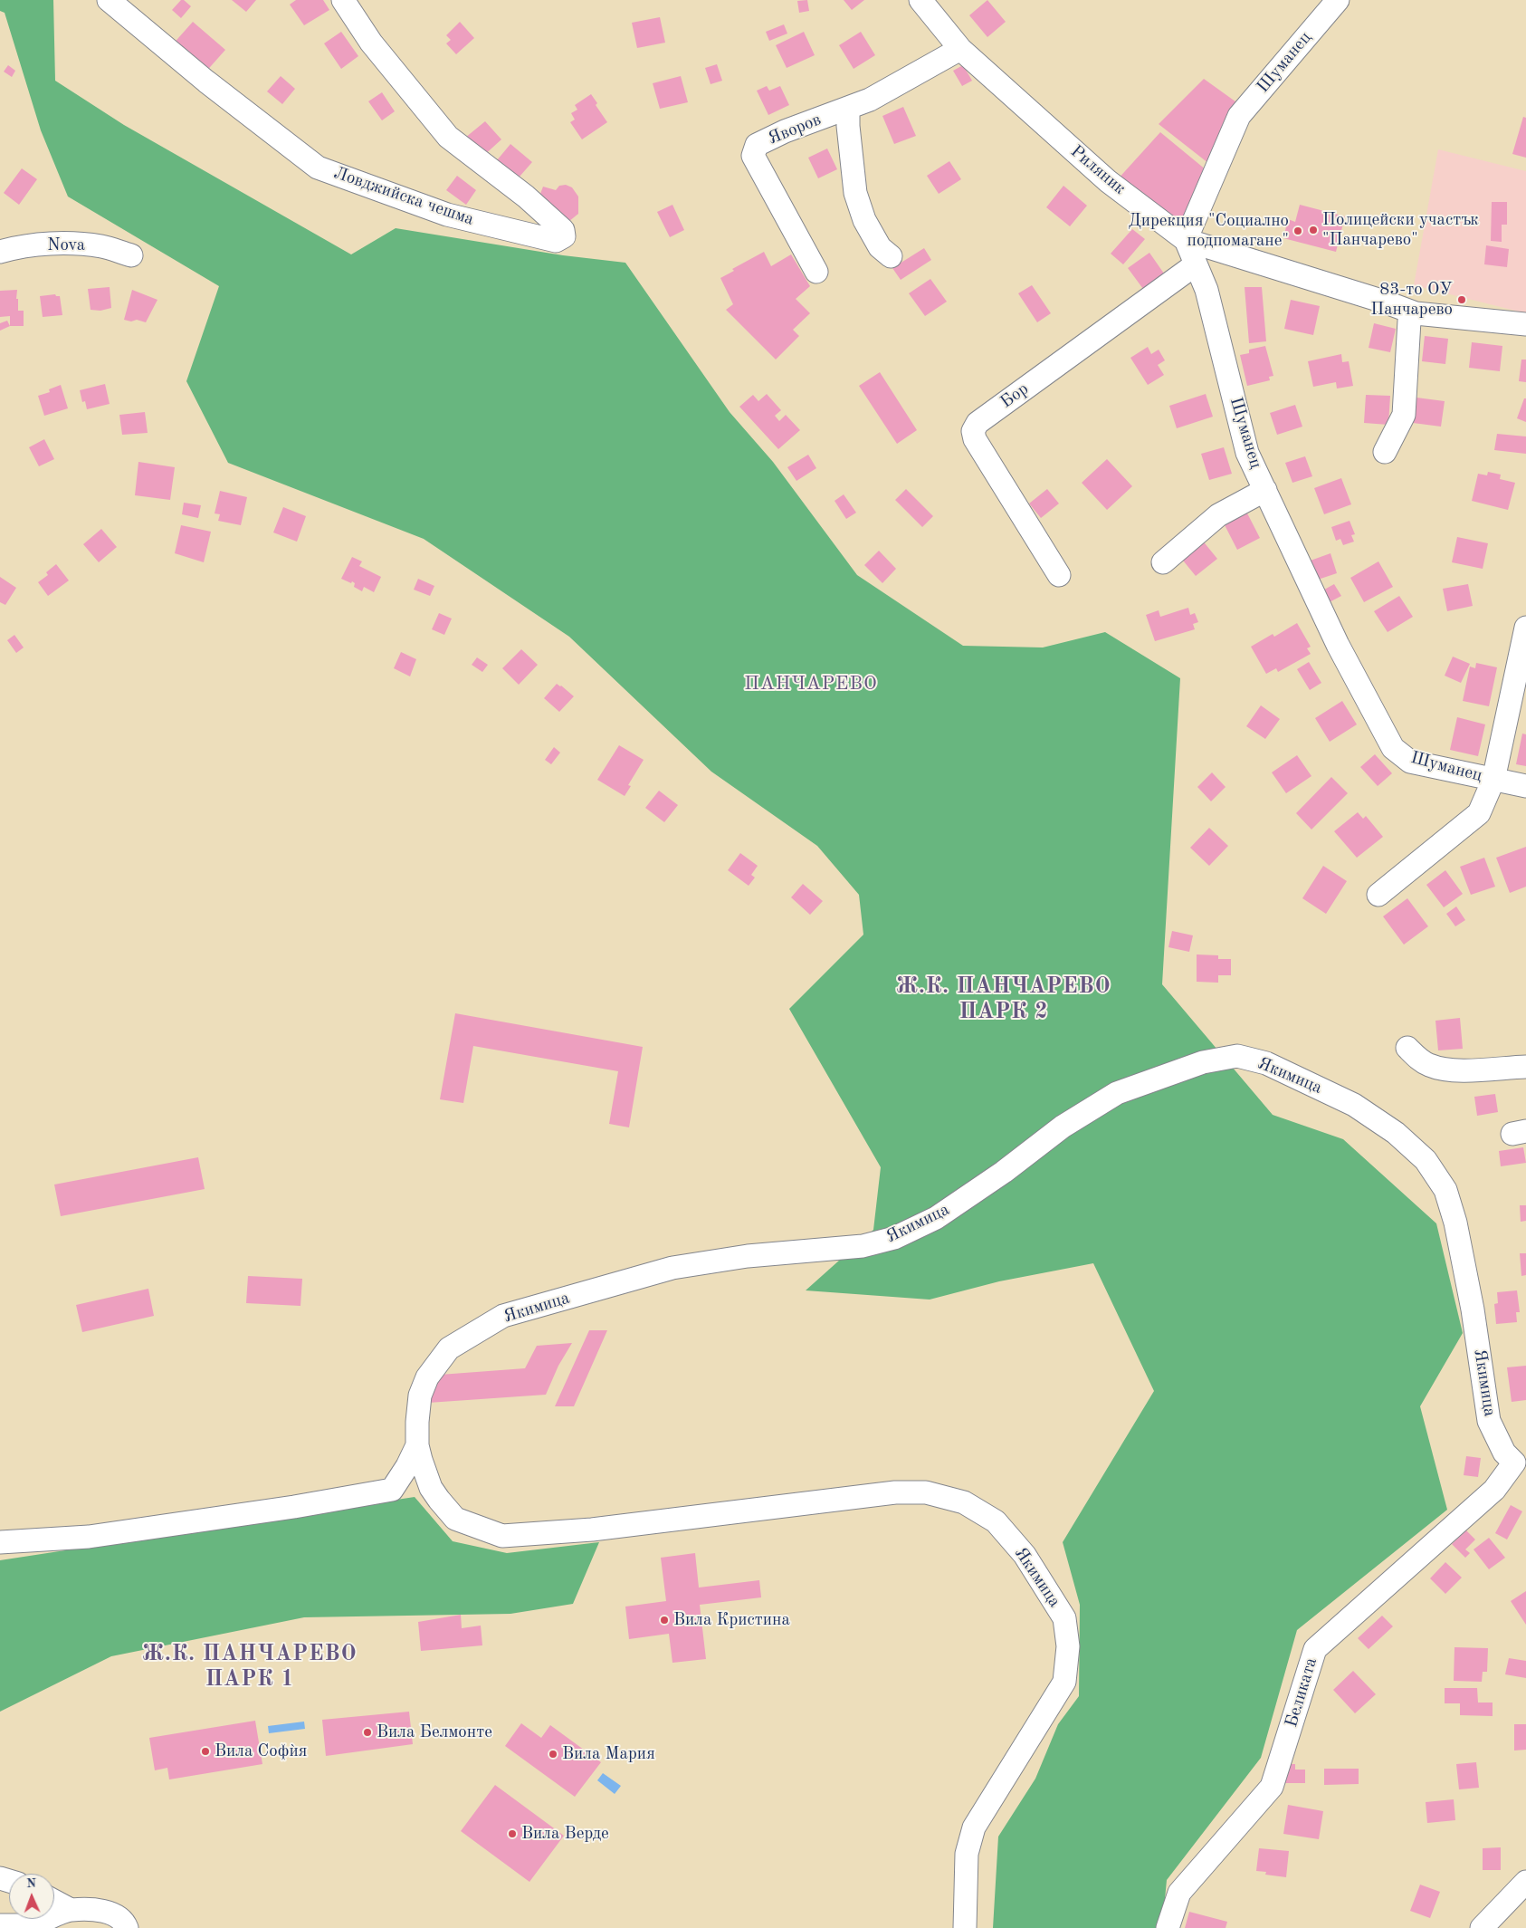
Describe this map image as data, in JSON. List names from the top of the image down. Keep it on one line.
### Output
{"streets":{"street":["Шуманец","Яворов","Риляник","Ловджийска чешма","Nova","Бор","Якимица","Беликата"]},"crossings":[["Шуманец","Риляник"],["Шуманец","Бор"],["Яворов","Риляник"],["Якимица","Беликата"]],"districts":["ПАНЧАРЕВО","Ж.К. ПАНЧАРЕВО ПАРК 2","Ж.К. ПАНЧАРЕВО ПАРК 1"],"places":["Полицейски участък \"Панчарево\"","Дирекция \"Социално подпомагане\"","83-то ОУ Панчарево","Вила Кристина","Вила Белмонте","Вила Софѝя","Вила Мария","Вила Верде"],"north":"top"}
